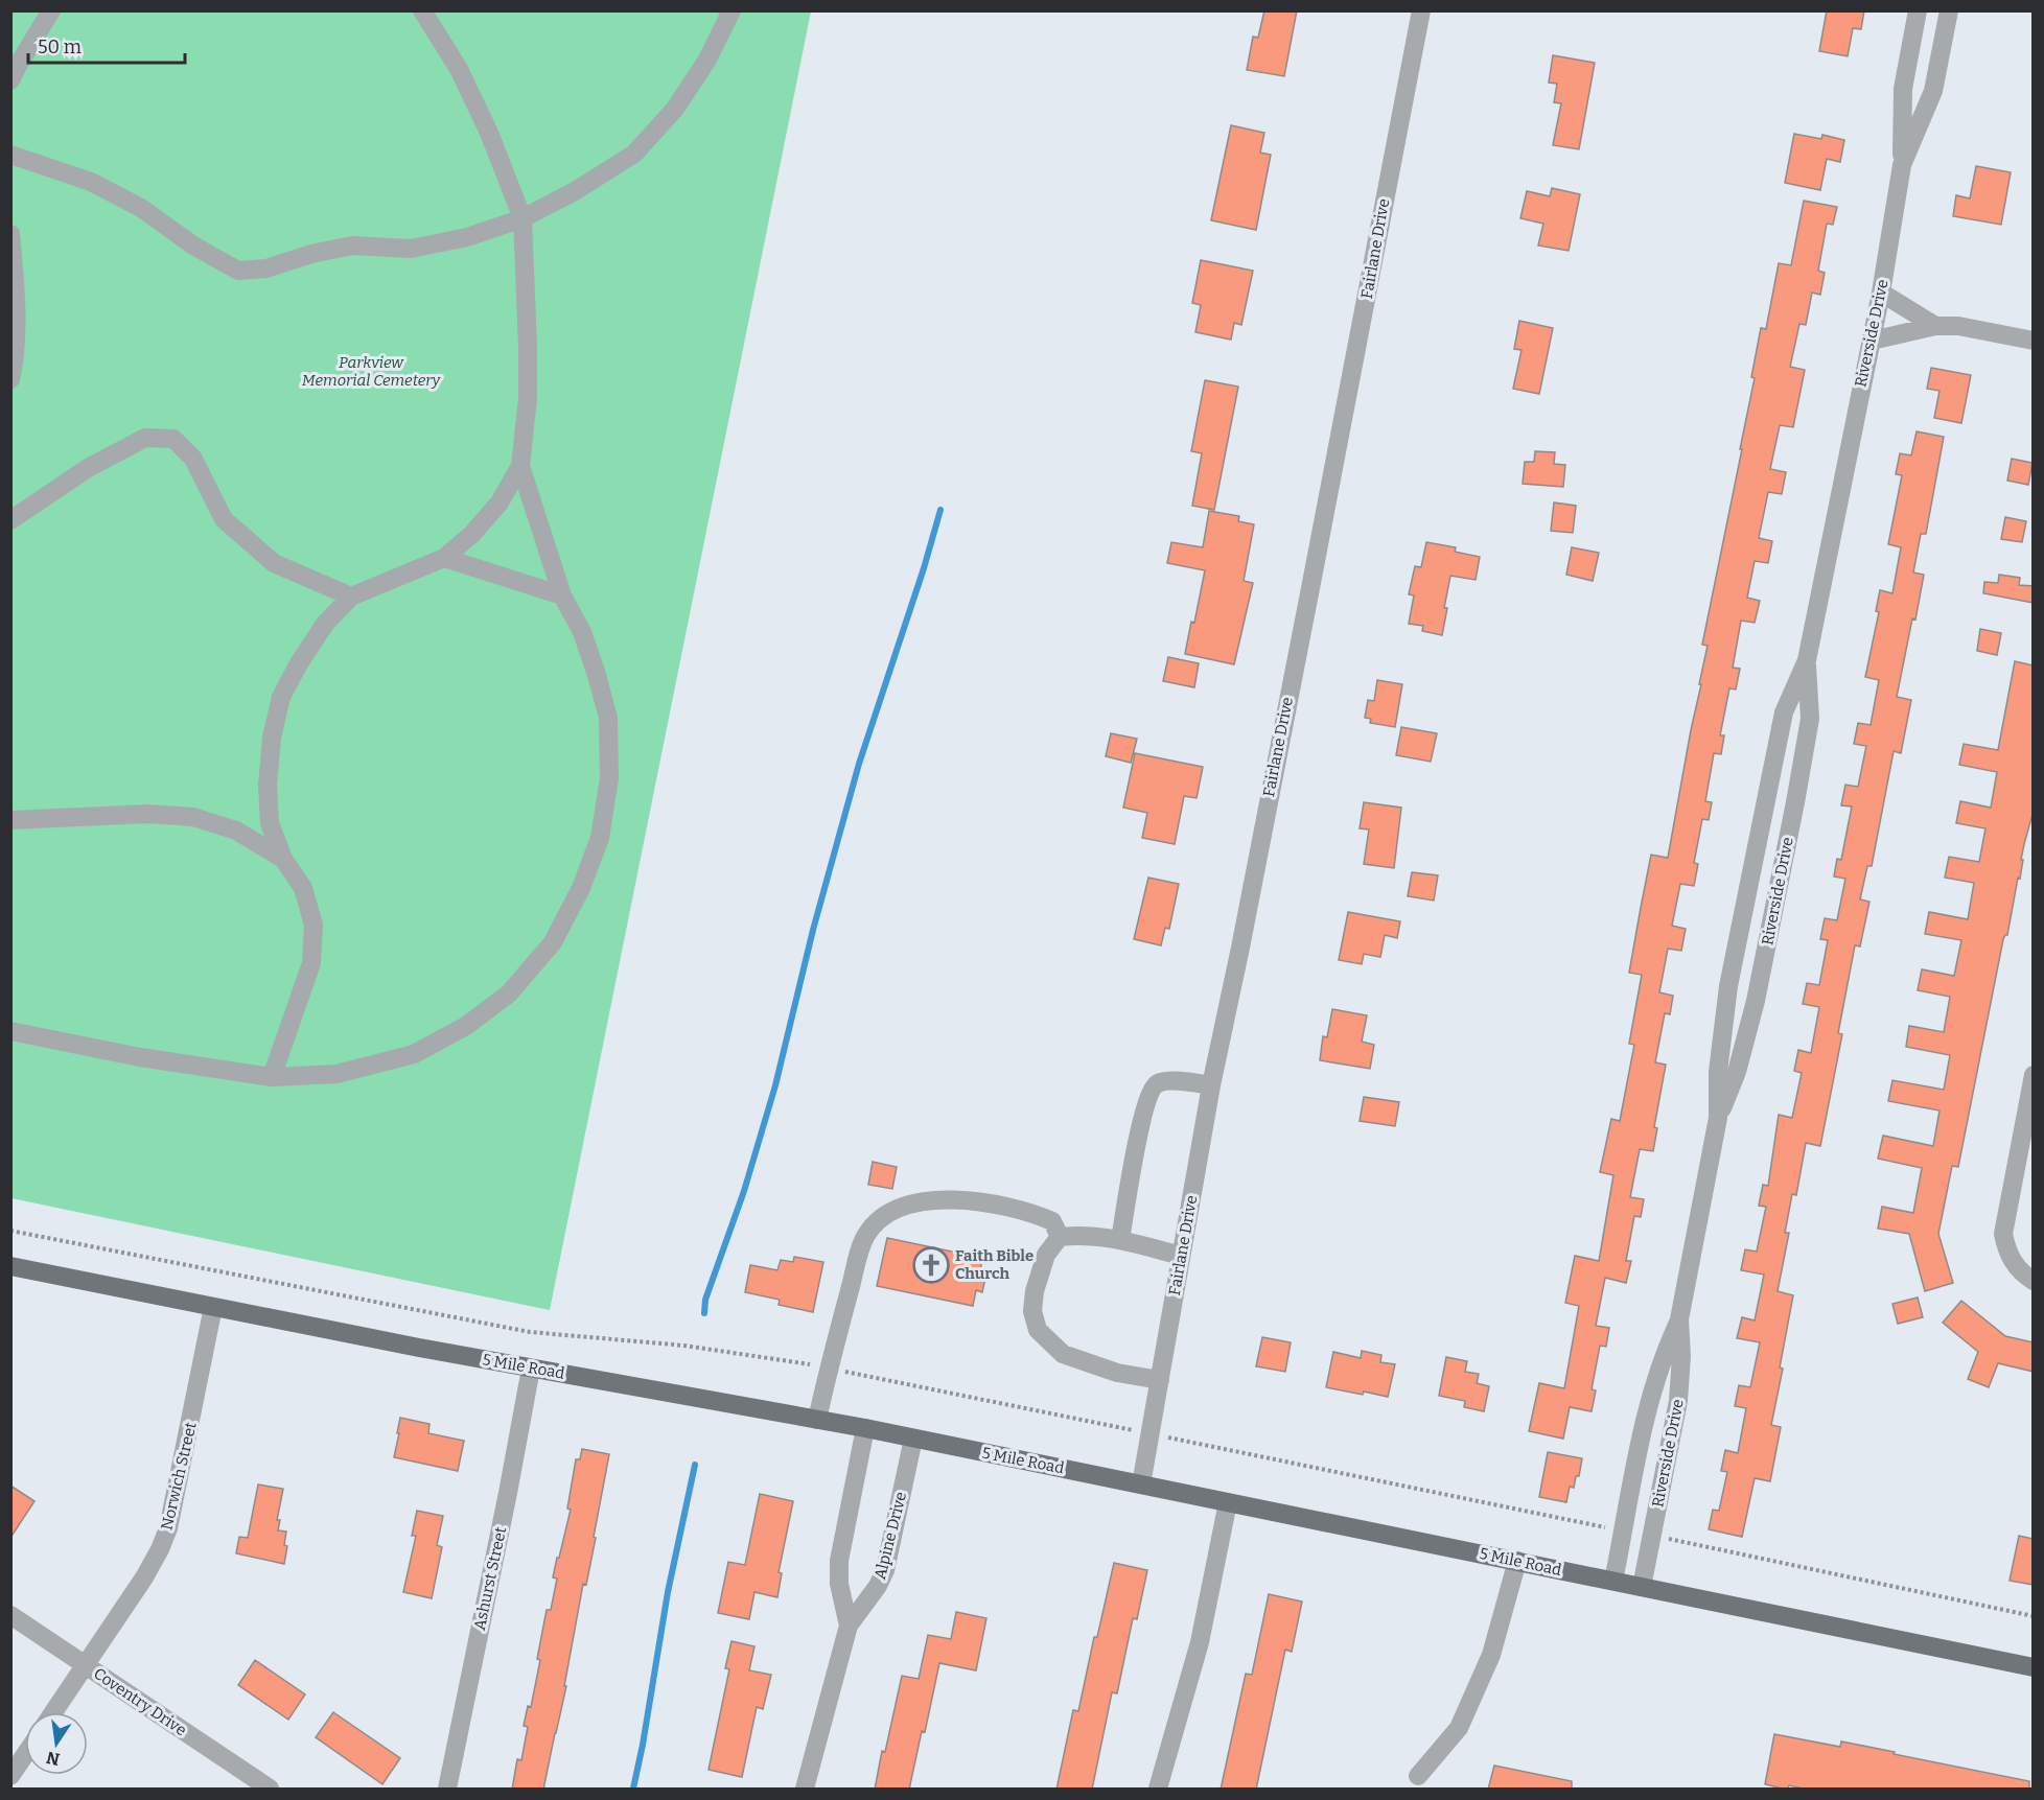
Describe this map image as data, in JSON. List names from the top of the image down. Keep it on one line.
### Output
{"streets":{"main road":["5 Mile Road"],"street":["Fairlane Drive","Riverside Drive","Norwich Street","Alpine Drive","Ashurst Street","Coventry Drive"]},"crossings":[["Fairlane Drive","5 Mile Road"],["Riverside Drive","5 Mile Road"],["5 Mile Road","Norwich Street"],["5 Mile Road","Alpine Drive"],["5 Mile Road","Ashurst Street"],["Norwich Street","Coventry Drive"]],"parks":["Parkview Memorial Cemetery"],"places":{"church":["Faith Bible Church"]},"scale_bar":"50 m","north":"bottom"}
